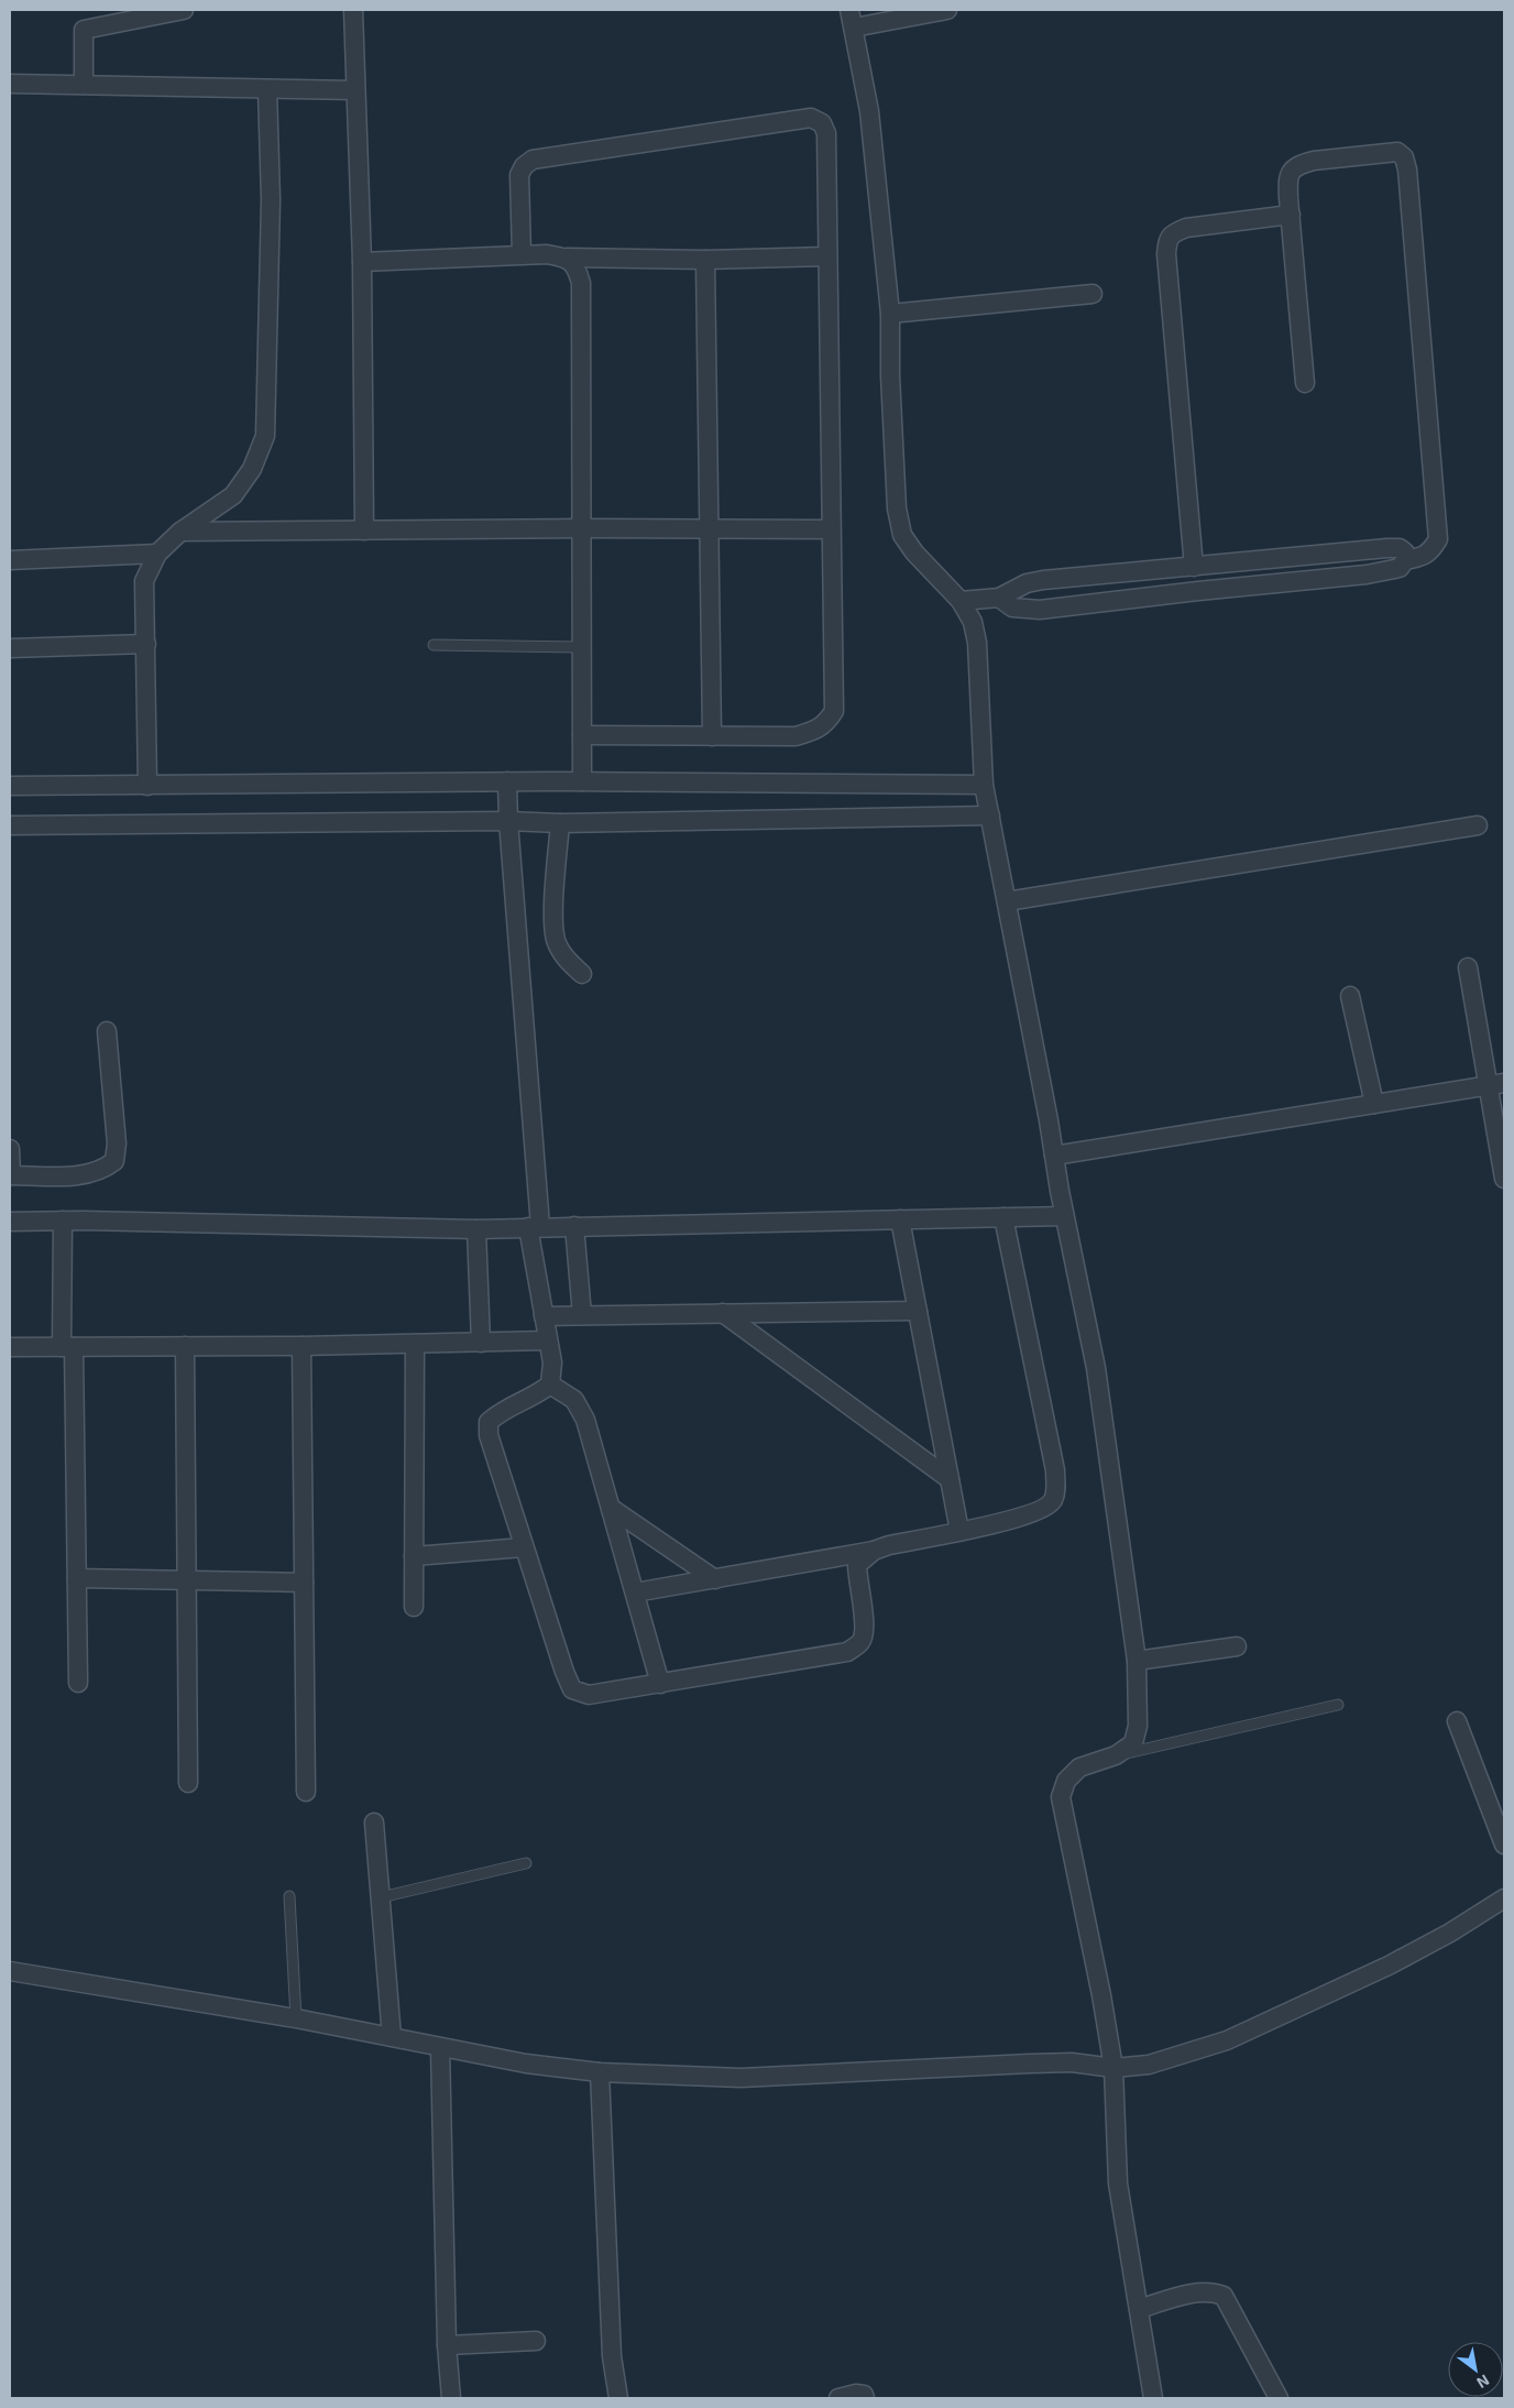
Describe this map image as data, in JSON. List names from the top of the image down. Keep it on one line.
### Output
{"north":"bottom right"}
